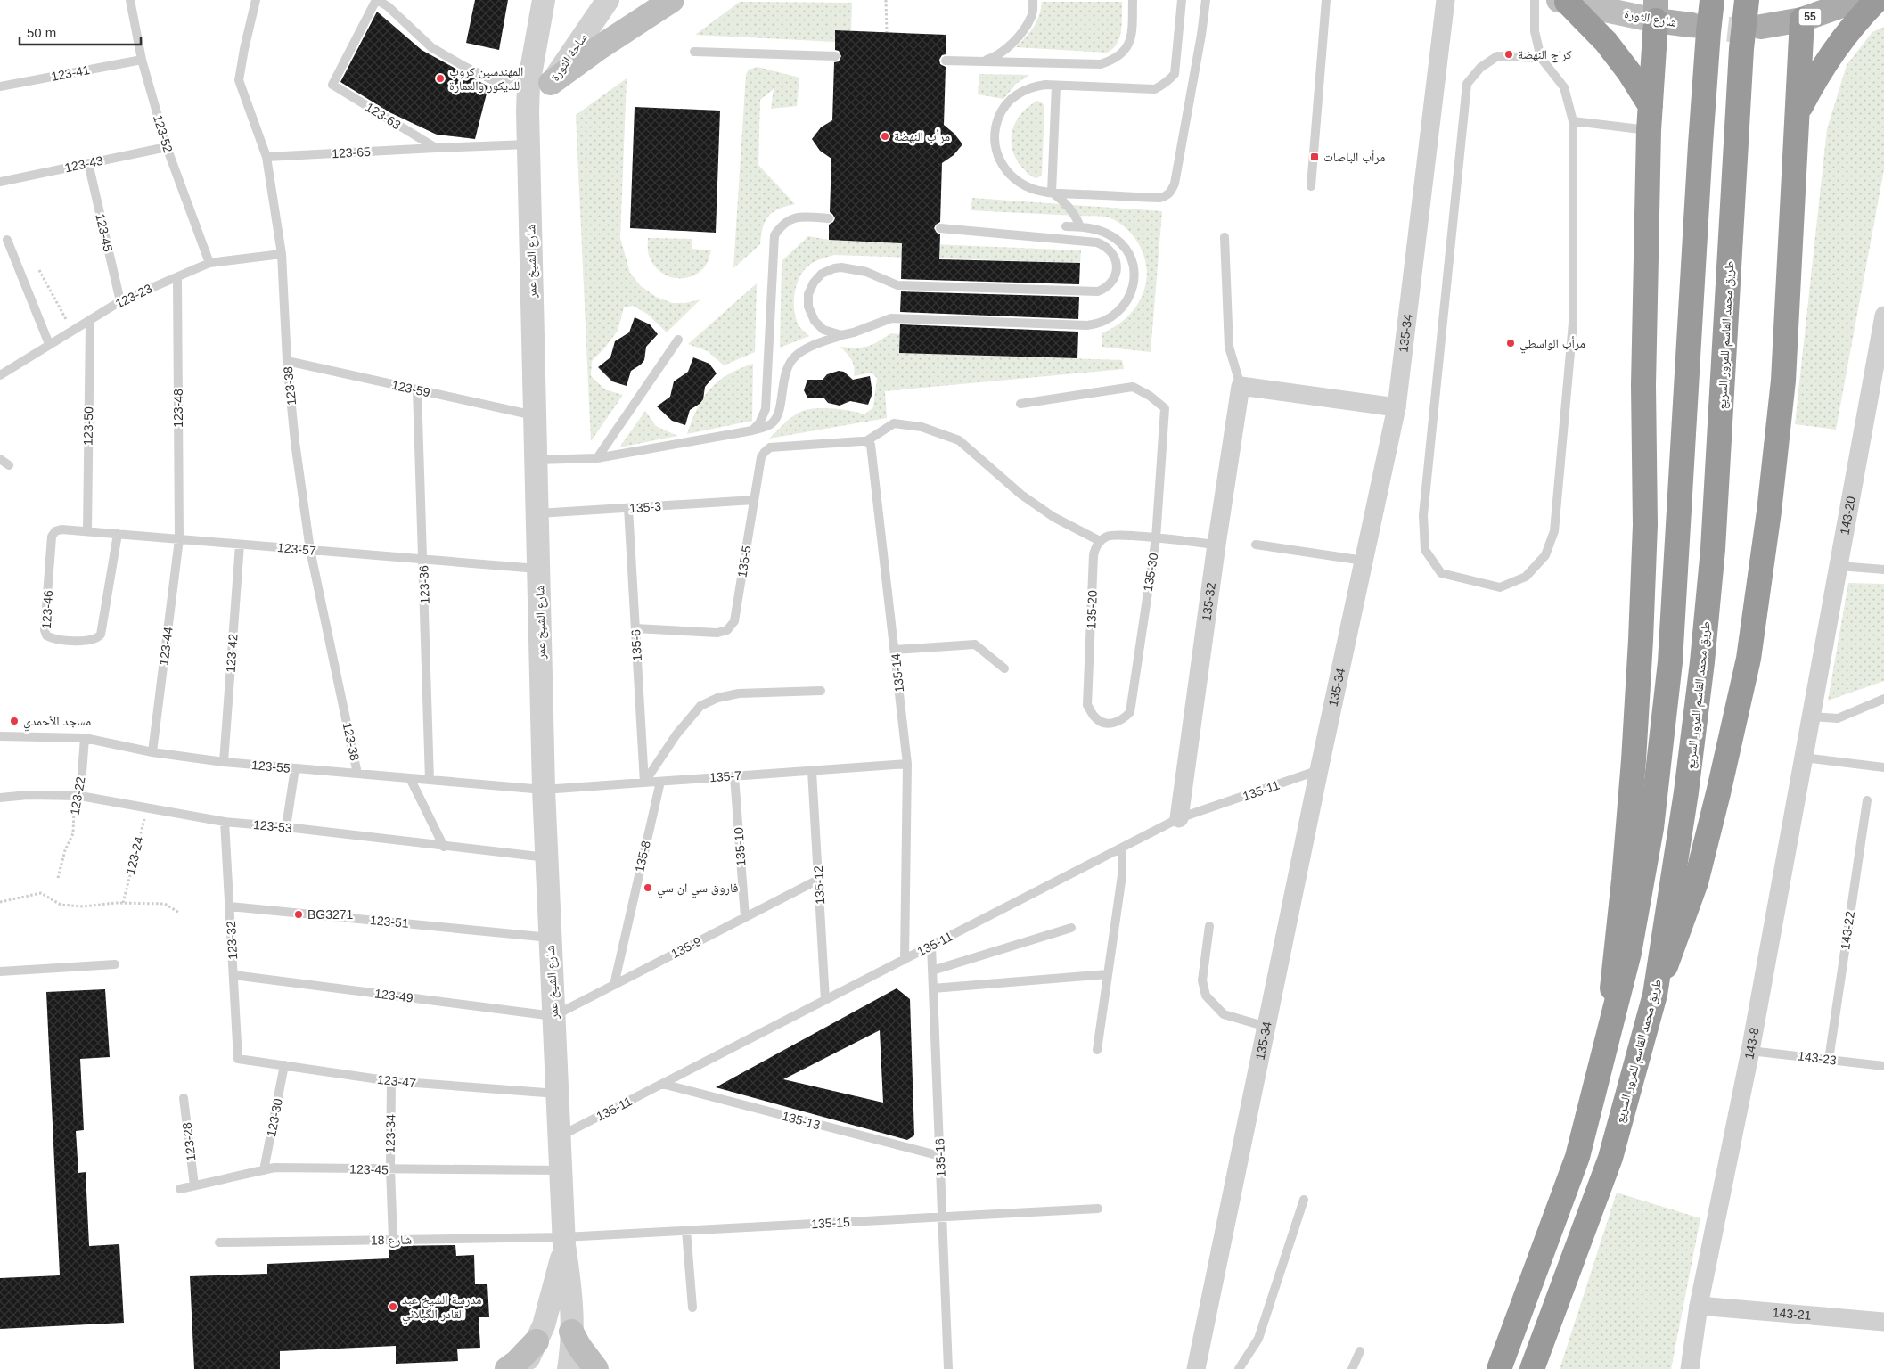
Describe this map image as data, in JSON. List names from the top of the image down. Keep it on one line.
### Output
{"streets":{"highway":["طريق محمد القاسم للمرور السريع"],"main road":["55","شارع الثورة"],"street":["ساحة الثورة","شارع الشيخ عمر","135-34","143-20","135-32","143-8","143-21"],"lane":["123-41","123-63","123-52","123-65","123-43","123-45","123-23","123-38","123-59","123-48","123-50","135-3","123-57","135-5","135-30","123-36","123-46","135-20","135-6","123-44","123-42","135-14","123-55","135-7","135-11","123-22","123-53","135-10","135-8","135-12","123-51","143-22","123-32","135-9","123-49","143-23","123-47","123-30","135-13","123-34","123-28","135-16","135-15","شارع 18"],"path":["123-24"]},"crossings":[["ساحة الثورة","123-63"],["ساحة الثورة","شارع الشيخ عمر"],["123-41","123-52"],["123-63","123-65"],["123-52","123-43"],["123-52","123-23"],["123-65","123-38"],["123-43","123-45"],["123-45","شارع الشيخ عمر"],["123-45","123-23"],["123-45","123-30"],["123-45","123-34"],["123-45","123-28"],["شارع الشيخ عمر","123-59"],["شارع الشيخ عمر","135-3"],["شارع الشيخ عمر","123-57"],["شارع الشيخ عمر","123-55"],["شارع الشيخ عمر","135-7"],["شارع الشيخ عمر","135-11"],["شارع الشيخ عمر","123-53"],["شارع الشيخ عمر","123-51"],["شارع الشيخ عمر","135-9"],["شارع الشيخ عمر","123-49"],["شارع الشيخ عمر","123-47"],["شارع الشيخ عمر","135-15"],["شارع الشيخ عمر","شارع 18"],["123-23","123-38"],["123-23","123-48"],["123-23","123-50"],["135-34","135-11"],["123-38","123-59"],["123-38","123-57"],["123-38","123-55"],["123-59","123-36"],["123-48","123-57"],["123-48","123-44"],["123-50","123-57"],["135-3","135-5"],["135-3","135-6"],["143-20","143-8"],["123-57","123-36"],["123-57","123-46"],["123-57","123-44"],["123-57","123-42"],["135-5","135-6"],["135-5","135-14"],["135-30","135-20"],["123-36","123-55"],["135-32","135-11"],["135-6","135-7"],["123-44","123-55"],["123-42","123-55"],["135-14","135-7"],["135-14","135-11"],["123-55","135-7"],["123-55","123-22"],["135-7","135-10"],["135-7","135-8"],["135-7","135-12"],["135-11","135-12"],["135-11","135-13"],["135-11","135-16"],["123-22","123-53"],["123-53","123-24"],["123-53","123-32"],["135-10","135-9"],["135-8","135-9"],["135-12","135-9"],["123-51","123-32"],["143-22","143-23"],["123-32","123-49"],["123-32","123-47"],["135-9","123-49"],["143-8","143-23"],["143-8","143-21"],["123-47","123-30"],["123-47","123-34"],["135-13","135-16"],["123-34","شارع 18"],["135-16","135-15"],["135-15","شارع 18"]],"places":{"other":["كراج النهضة","المهندسين كروب للديكور والعمارة","مرأب النهضة","مرأب الواسطي","مسجد الأحمدي","فاروق سي ان سي","BG3271","مدرسة الشيخ عبد القادر الگيلاني"],"transit":["مرأب الباصات"]},"scale_bar":"50 m"}
